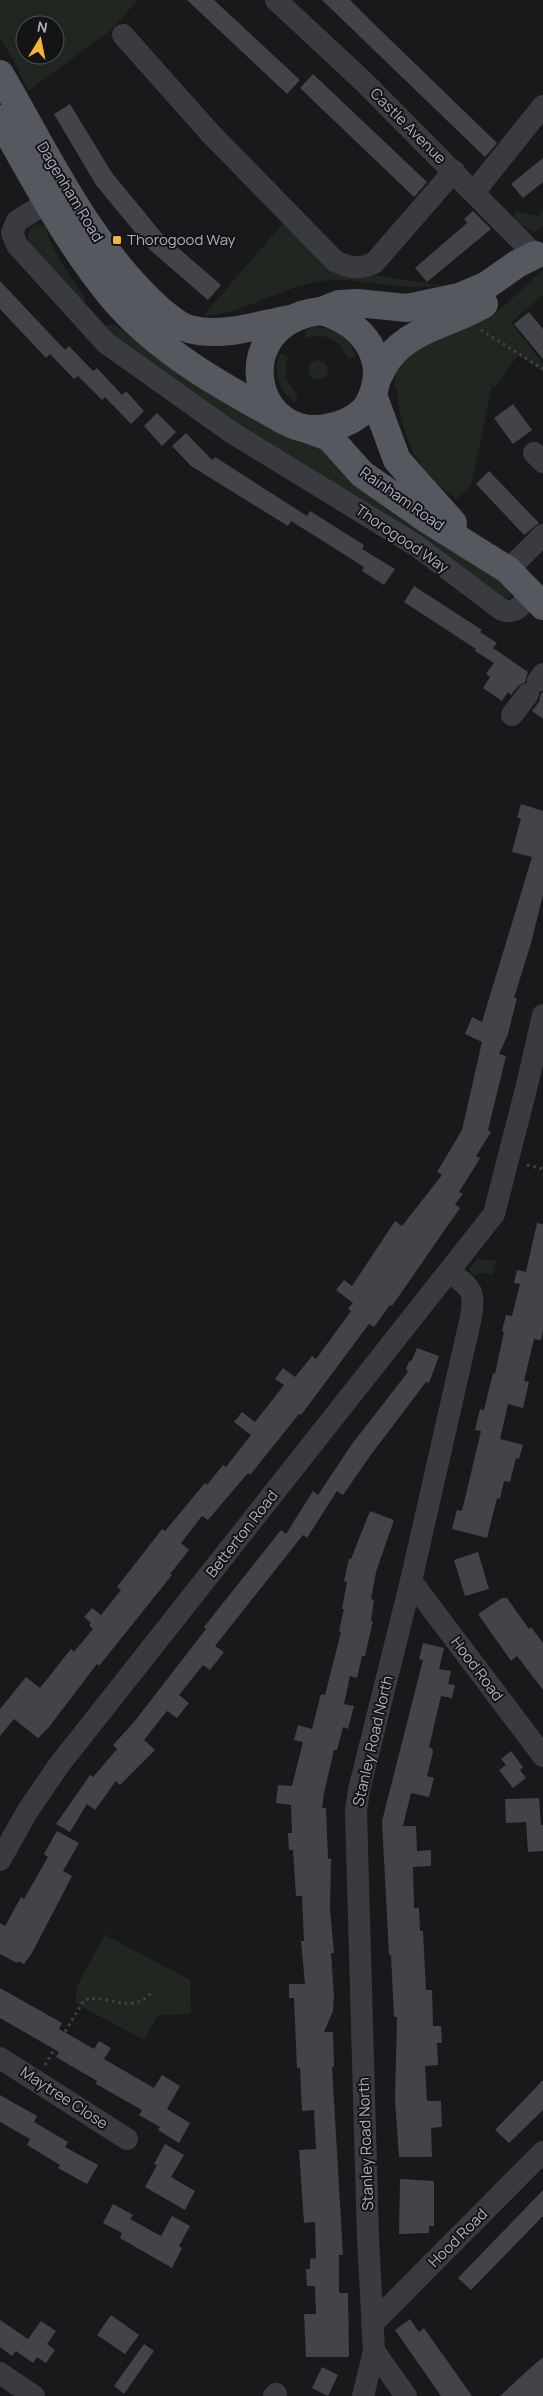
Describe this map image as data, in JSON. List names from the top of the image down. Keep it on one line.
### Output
{"streets":{"main road":["Dagenham Road","Rainham Road"],"street":["Castle Avenue","Thorogood Way","Betterton Road","Hood Road","Stanley Road North","Maytree Close"]},"crossings":[["Dagenham Road","Rainham Road"],["Dagenham Road","Thorogood Way"],["Rainham Road","Thorogood Way"],["Betterton Road","Stanley Road North"],["Hood Road","Stanley Road North"]],"places":{"transit":["Thorogood Way"]},"north":"top"}
